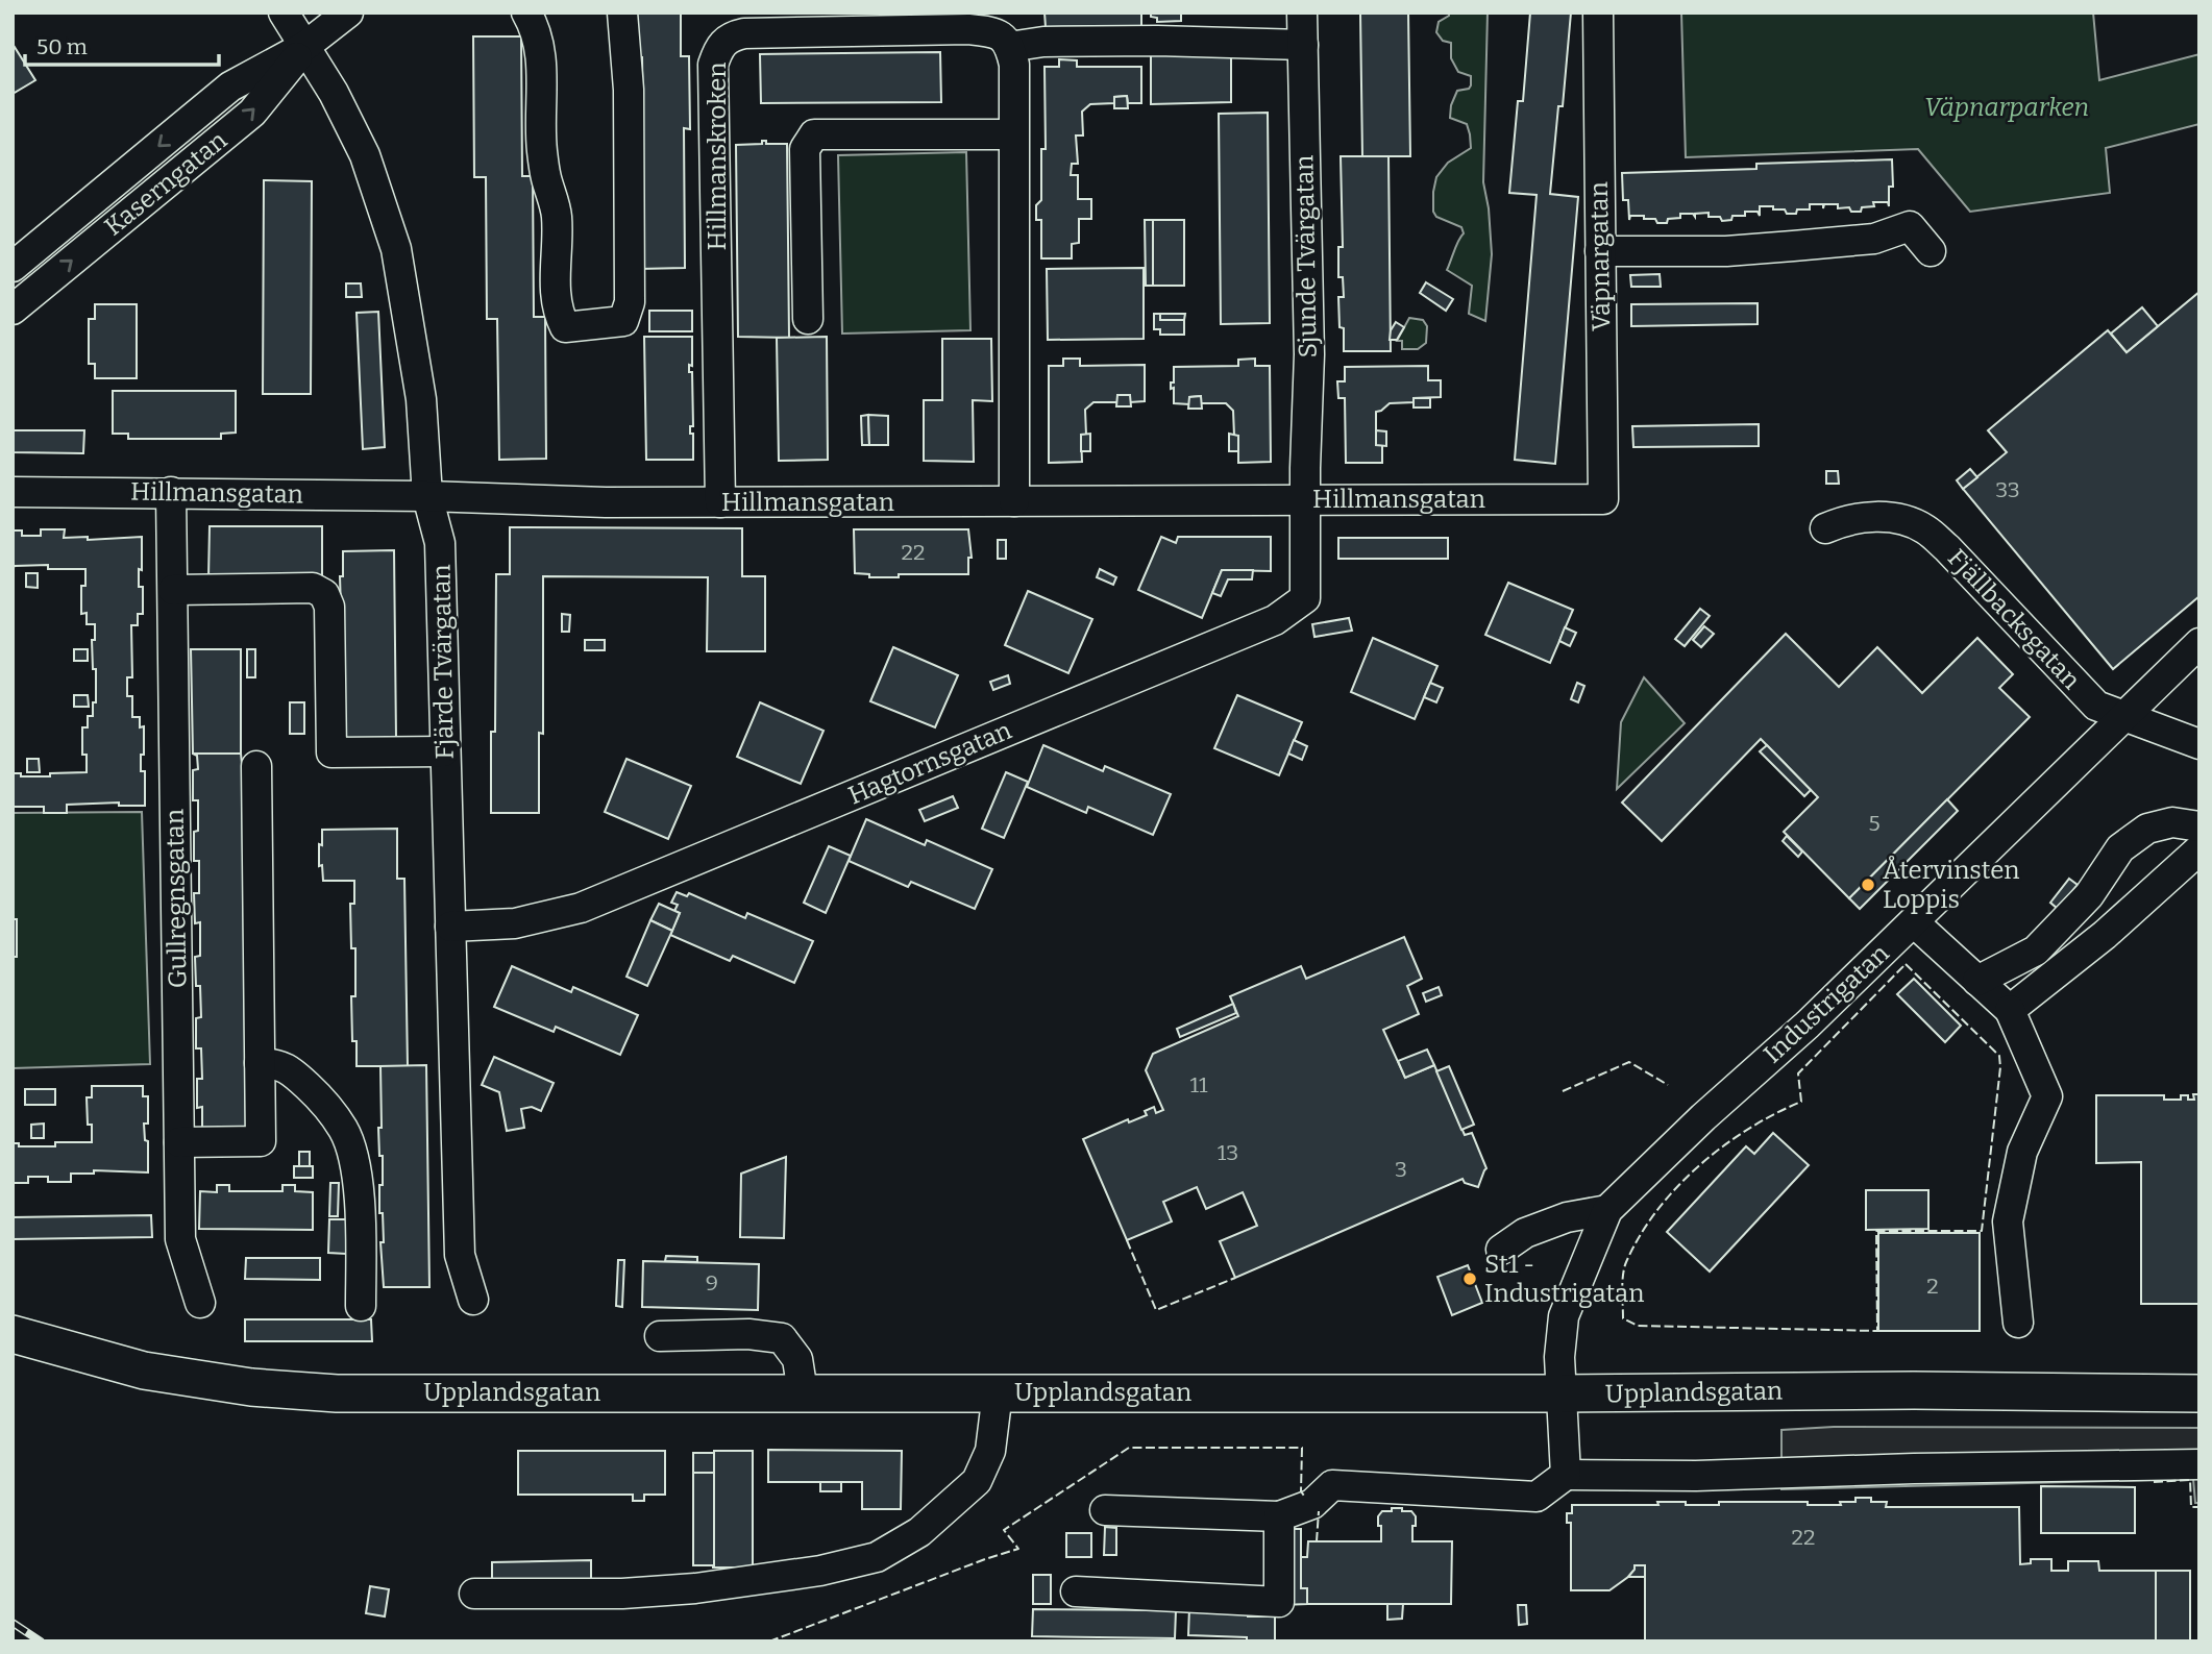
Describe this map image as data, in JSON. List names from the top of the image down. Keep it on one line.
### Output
{"streets":{"main road":["Upplandsgatan"],"street":["Hillmanskroken","Kaserngatan","Sjunde Tvärgatan","Väpnargatan","Hillmansgatan","Fjällbacksgatan","Fjärde Tvärgatan","Hagtornsgatan","Gullregnsgatan","Industrigatan"]},"crossings":[["Hillmanskroken","Sjunde Tvärgatan"],["Hillmanskroken","Hillmansgatan"],["Kaserngatan","Fjärde Tvärgatan"],["Sjunde Tvärgatan","Hillmansgatan"],["Sjunde Tvärgatan","Hagtornsgatan"],["Väpnargatan","Hillmansgatan"],["Hillmansgatan","Fjärde Tvärgatan"],["Hillmansgatan","Hagtornsgatan"],["Hillmansgatan","Gullregnsgatan"],["Fjällbacksgatan","Industrigatan"],["Fjärde Tvärgatan","Hagtornsgatan"],["Industrigatan","Upplandsgatan"]],"parks":["Väpnarparken"],"places":["Återvinsten Loppis","St1 - Industrigatan"],"house_numbers":["33","22","5","11","13","3","9","2","22"],"scale_bar":"50 m"}
